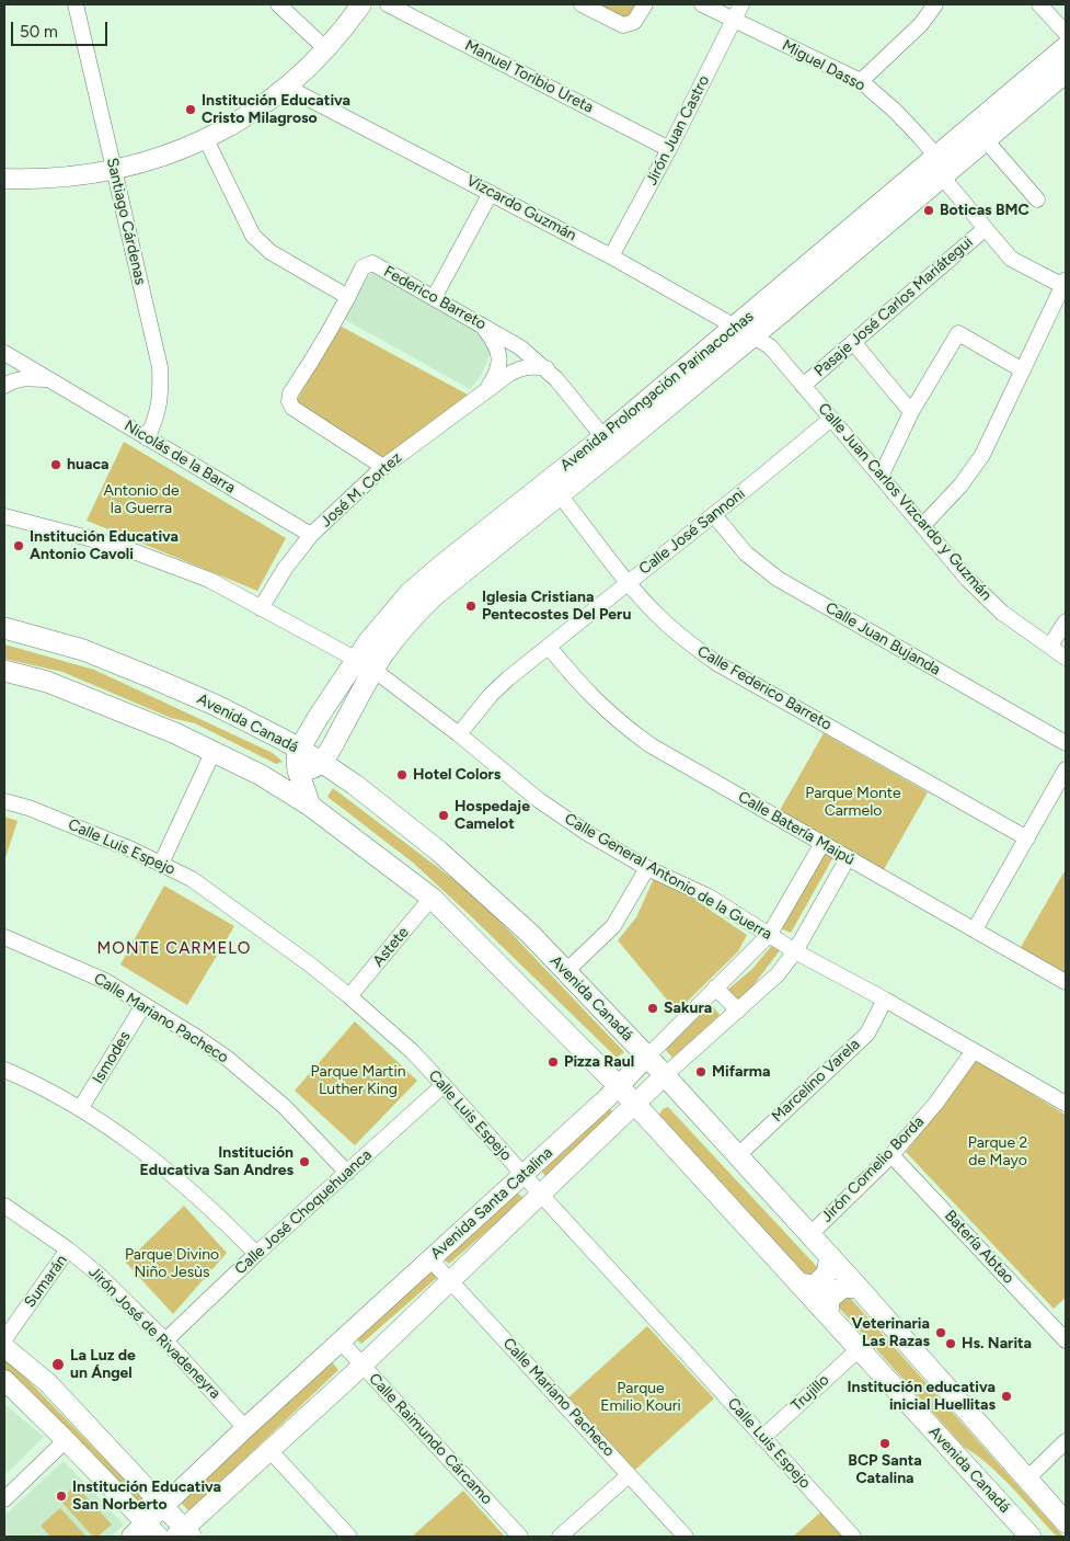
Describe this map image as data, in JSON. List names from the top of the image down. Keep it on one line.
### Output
{"streets":{"main road":["Avenida Prolongación Parinacochas","Avenida Canadá"],"street":["Miguel Dasso","Manuel Toribio Ureta","Jirón Juan Castro","Vizcardo Guzmán","Santiago Cárdenas","Federico Barreto","Pasaje José Carlos Mariátegui","Nicolás de la Barra","José M. Cortez","Calle Juan Carlos Vizcardo y Guzmán","Calle José Sannoni","Calle Juan Bujanda","Calle Federico Barreto","Calle Batería Maipú","Calle Luis Espejo","Calle General Antonio de la Guerra","Astete","Calle Mariano Pacheco","Ismodes","Marcelino Varela","Jirón Cornelio Borda","Avenida Santa Catalina","Calle José Choquehuanca","Batería Abtao","Sumarán","Jirón José de Rivadeneyra","Trujillo","Calle Raimundo Cárcamo"]},"crossings":[["Miguel Dasso","Jirón Juan Castro"],["Miguel Dasso","Pasaje José Carlos Mariátegui"],["Miguel Dasso","Avenida Prolongación Parinacochas"],["Manuel Toribio Ureta","Jirón Juan Castro"],["Jirón Juan Castro","Vizcardo Guzmán"],["Vizcardo Guzmán","Avenida Prolongación Parinacochas"],["Vizcardo Guzmán","Calle Juan Carlos Vizcardo y Guzmán"],["Santiago Cárdenas","Nicolás de la Barra"],["Federico Barreto","Avenida Prolongación Parinacochas"],["Federico Barreto","José M. Cortez"],["Pasaje José Carlos Mariátegui","Calle Juan Carlos Vizcardo y Guzmán"],["Avenida Prolongación Parinacochas","Calle Juan Carlos Vizcardo y Guzmán"],["Avenida Prolongación Parinacochas","Calle Federico Barreto"],["Avenida Prolongación Parinacochas","Avenida Canadá"],["Avenida Prolongación Parinacochas","Calle General Antonio de la Guerra"],["Nicolás de la Barra","José M. Cortez"],["Calle Juan Carlos Vizcardo y Guzmán","Calle José Sannoni"],["Calle José Sannoni","Calle Juan Bujanda"],["Calle José Sannoni","Calle Federico Barreto"],["Calle José Sannoni","Calle Batería Maipú"],["Calle José Sannoni","Calle General Antonio de la Guerra"],["Avenida Canadá","Astete"],["Avenida Canadá","Marcelino Varela"],["Avenida Canadá","Jirón Cornelio Borda"],["Avenida Canadá","Avenida Santa Catalina"],["Avenida Canadá","Trujillo"],["Calle Batería Maipú","Avenida Santa Catalina"],["Calle Luis Espejo","Astete"],["Calle Luis Espejo","Avenida Santa Catalina"],["Calle Luis Espejo","Calle José Choquehuanca"],["Calle Luis Espejo","Trujillo"],["Calle General Antonio de la Guerra","Marcelino Varela"],["Calle General Antonio de la Guerra","Jirón Cornelio Borda"],["Calle General Antonio de la Guerra","Avenida Santa Catalina"],["Calle Mariano Pacheco","Ismodes"],["Calle Mariano Pacheco","Avenida Santa Catalina"],["Calle Mariano Pacheco","Calle José Choquehuanca"],["Jirón Cornelio Borda","Batería Abtao"],["Avenida Santa Catalina","Jirón José de Rivadeneyra"],["Avenida Santa Catalina","Calle Raimundo Cárcamo"],["Calle José Choquehuanca","Jirón José de Rivadeneyra"],["Sumarán","Jirón José de Rivadeneyra"]],"districts":["MONTE CARMELO"],"parks":["Antonio de la Guerra","Parque Monte Carmelo","Parque Martin Luther King","Parque 2 de Mayo","Parque Divino Niño Jesùs","Parque Emilio Kouri"],"places":["Institución Educativa Cristo Milagroso","Boticas BMC","huaca","Institución Educativa Antonio Cavoli","Iglesia Cristiana Pentecostes Del Peru","Hotel Colors","Hospedaje Camelot","Sakura","Pizza Raul","Mifarma","Institución Educativa San Andres","Veterinaria Las Razas","Hs. Narita","La Luz de un Ángel","Institución educativa inicial Huellitas","BCP Santa Catalina","Institución Educativa San Norberto"],"scale_bar":"50 m"}
